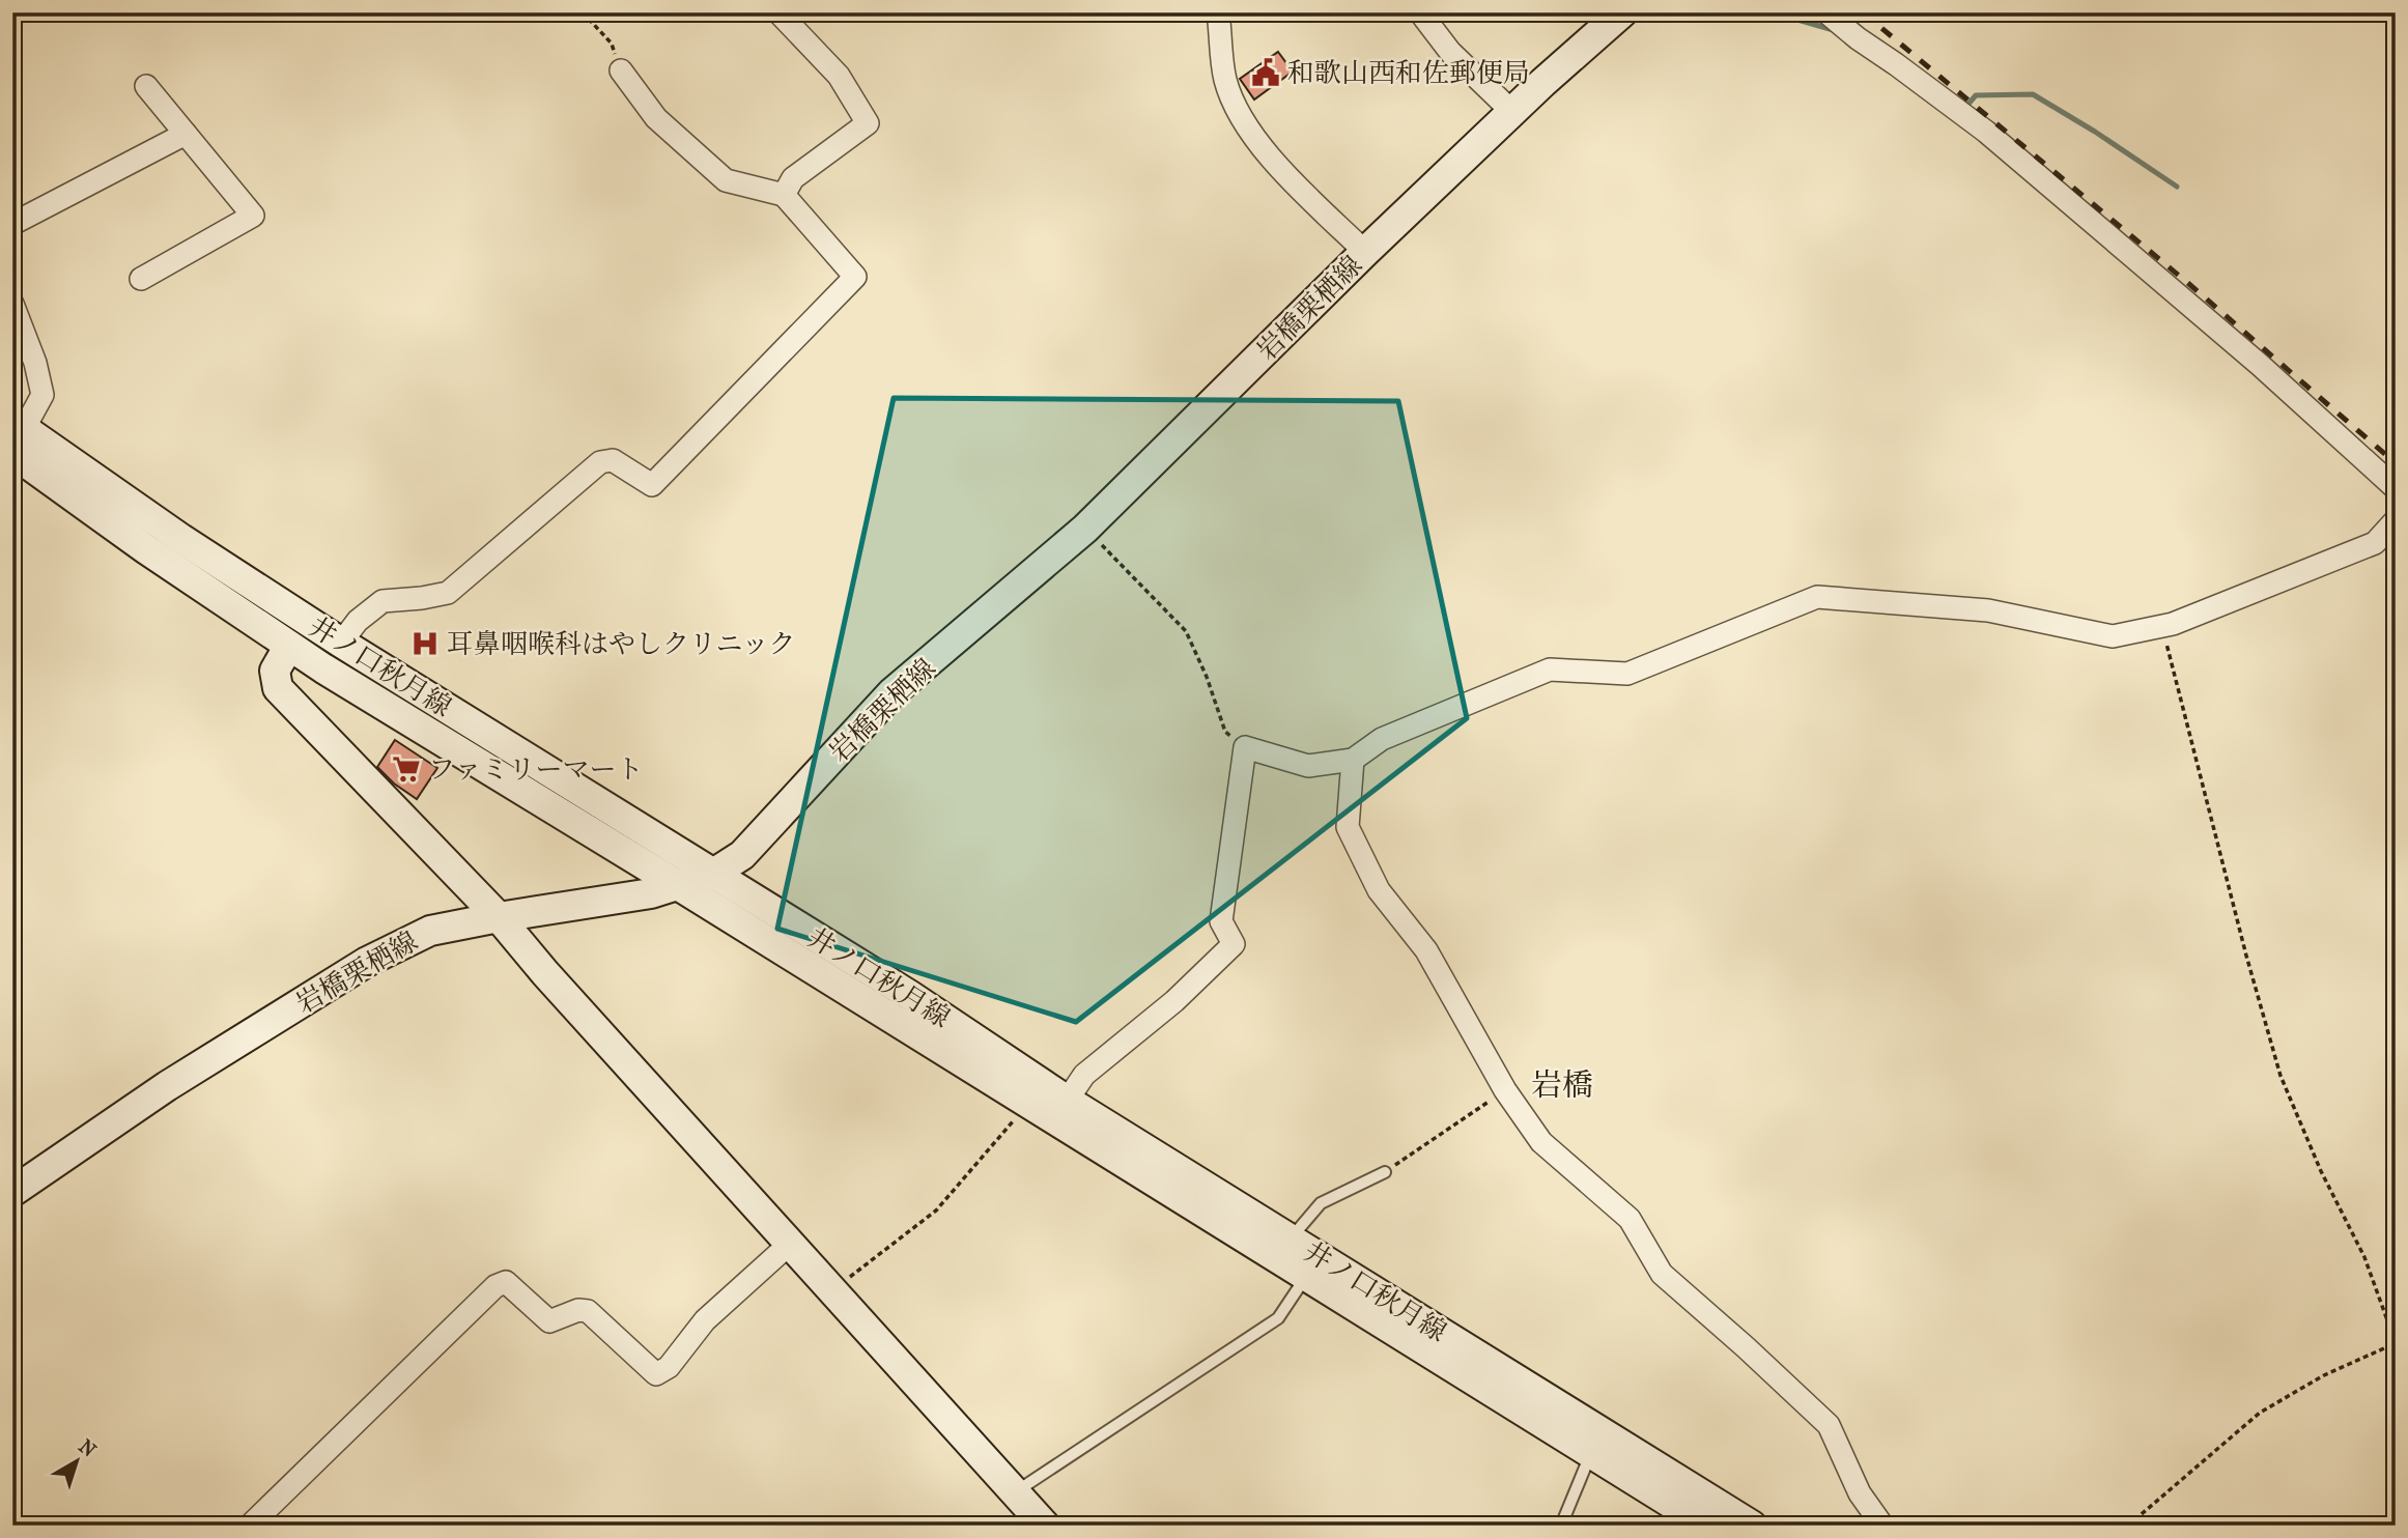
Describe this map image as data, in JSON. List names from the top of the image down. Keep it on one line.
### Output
{"streets":{"main road":["岩橋栗栖線","井ノ口秋月線"]},"crossings":[["岩橋栗栖線","井ノ口秋月線"]],"districts":["岩橋"],"places":{"public building":["和歌山西和佐郵便局"],"hospital":["耳鼻咽喉科はやしクリニック"],"supermarket":["ファミリーマート"]},"north":"top right"}
